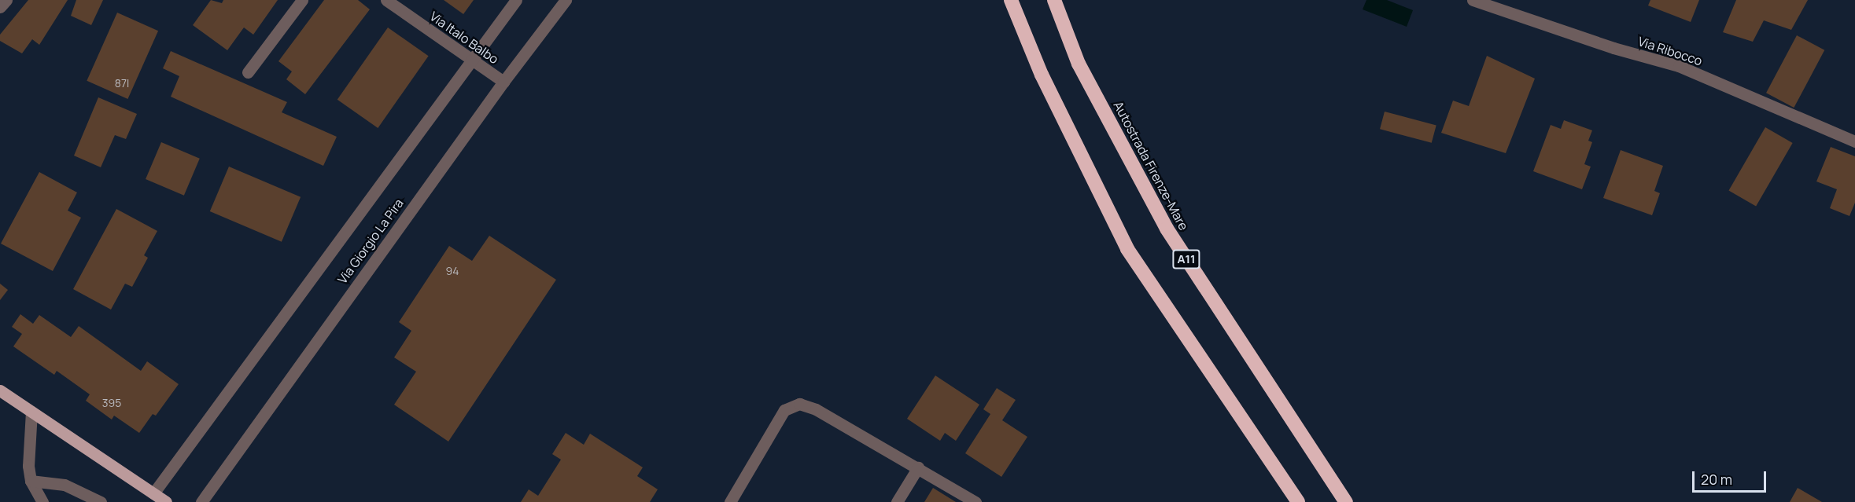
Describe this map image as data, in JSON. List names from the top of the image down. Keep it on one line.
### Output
{"streets":{"highway":["Autostrada Firenze-Mare","A11"],"street":["Via Italo Balbo","Via Ribocco","Via Giorgio La Pira"]},"crossings":[["Via Italo Balbo","Via Giorgio La Pira"]],"house_numbers":["87l","94","395"],"scale_bar":"20 m"}
